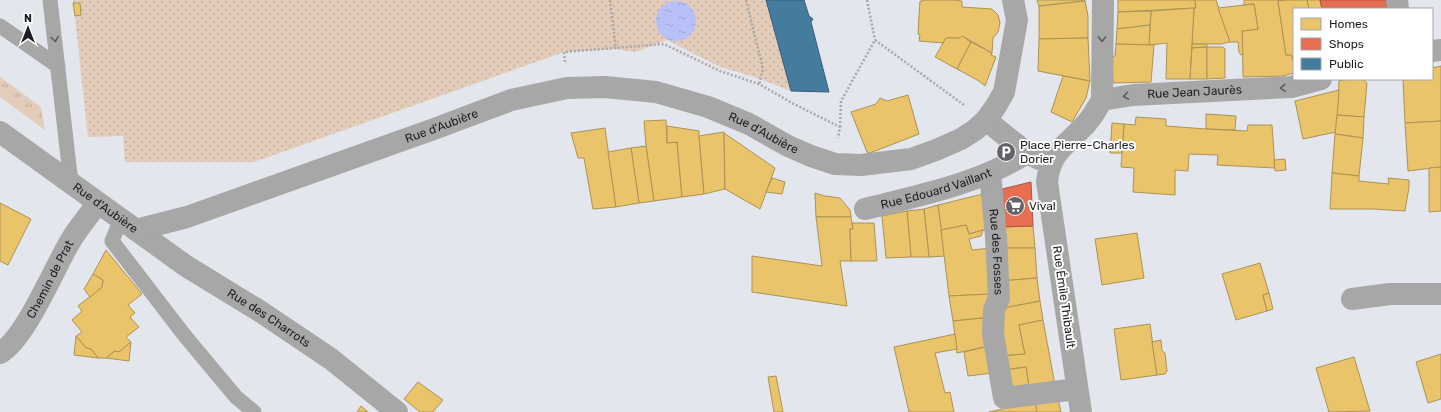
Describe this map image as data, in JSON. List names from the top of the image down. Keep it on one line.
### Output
{"streets":{"street":["Rue Jean Jaurès","Rue d'Aubière","Rue Edouard Vaillant","Rue des Fosses","Chemin de Prat","Rue Émile Thibault","Rue des Charrots"]},"crossings":[["Rue d'Aubière","Chemin de Prat"],["Rue d'Aubière","Rue des Charrots"],["Rue Edouard Vaillant","Rue des Fosses"],["Rue des Fosses","Rue Émile Thibault"]],"one_way":["Rue Jean Jaurès"],"places":{"parking":["Place Pierre-Charles Dorier"],"supermarket":["Vival"]},"legend":["Homes","Shops","Public"],"north":"top"}
